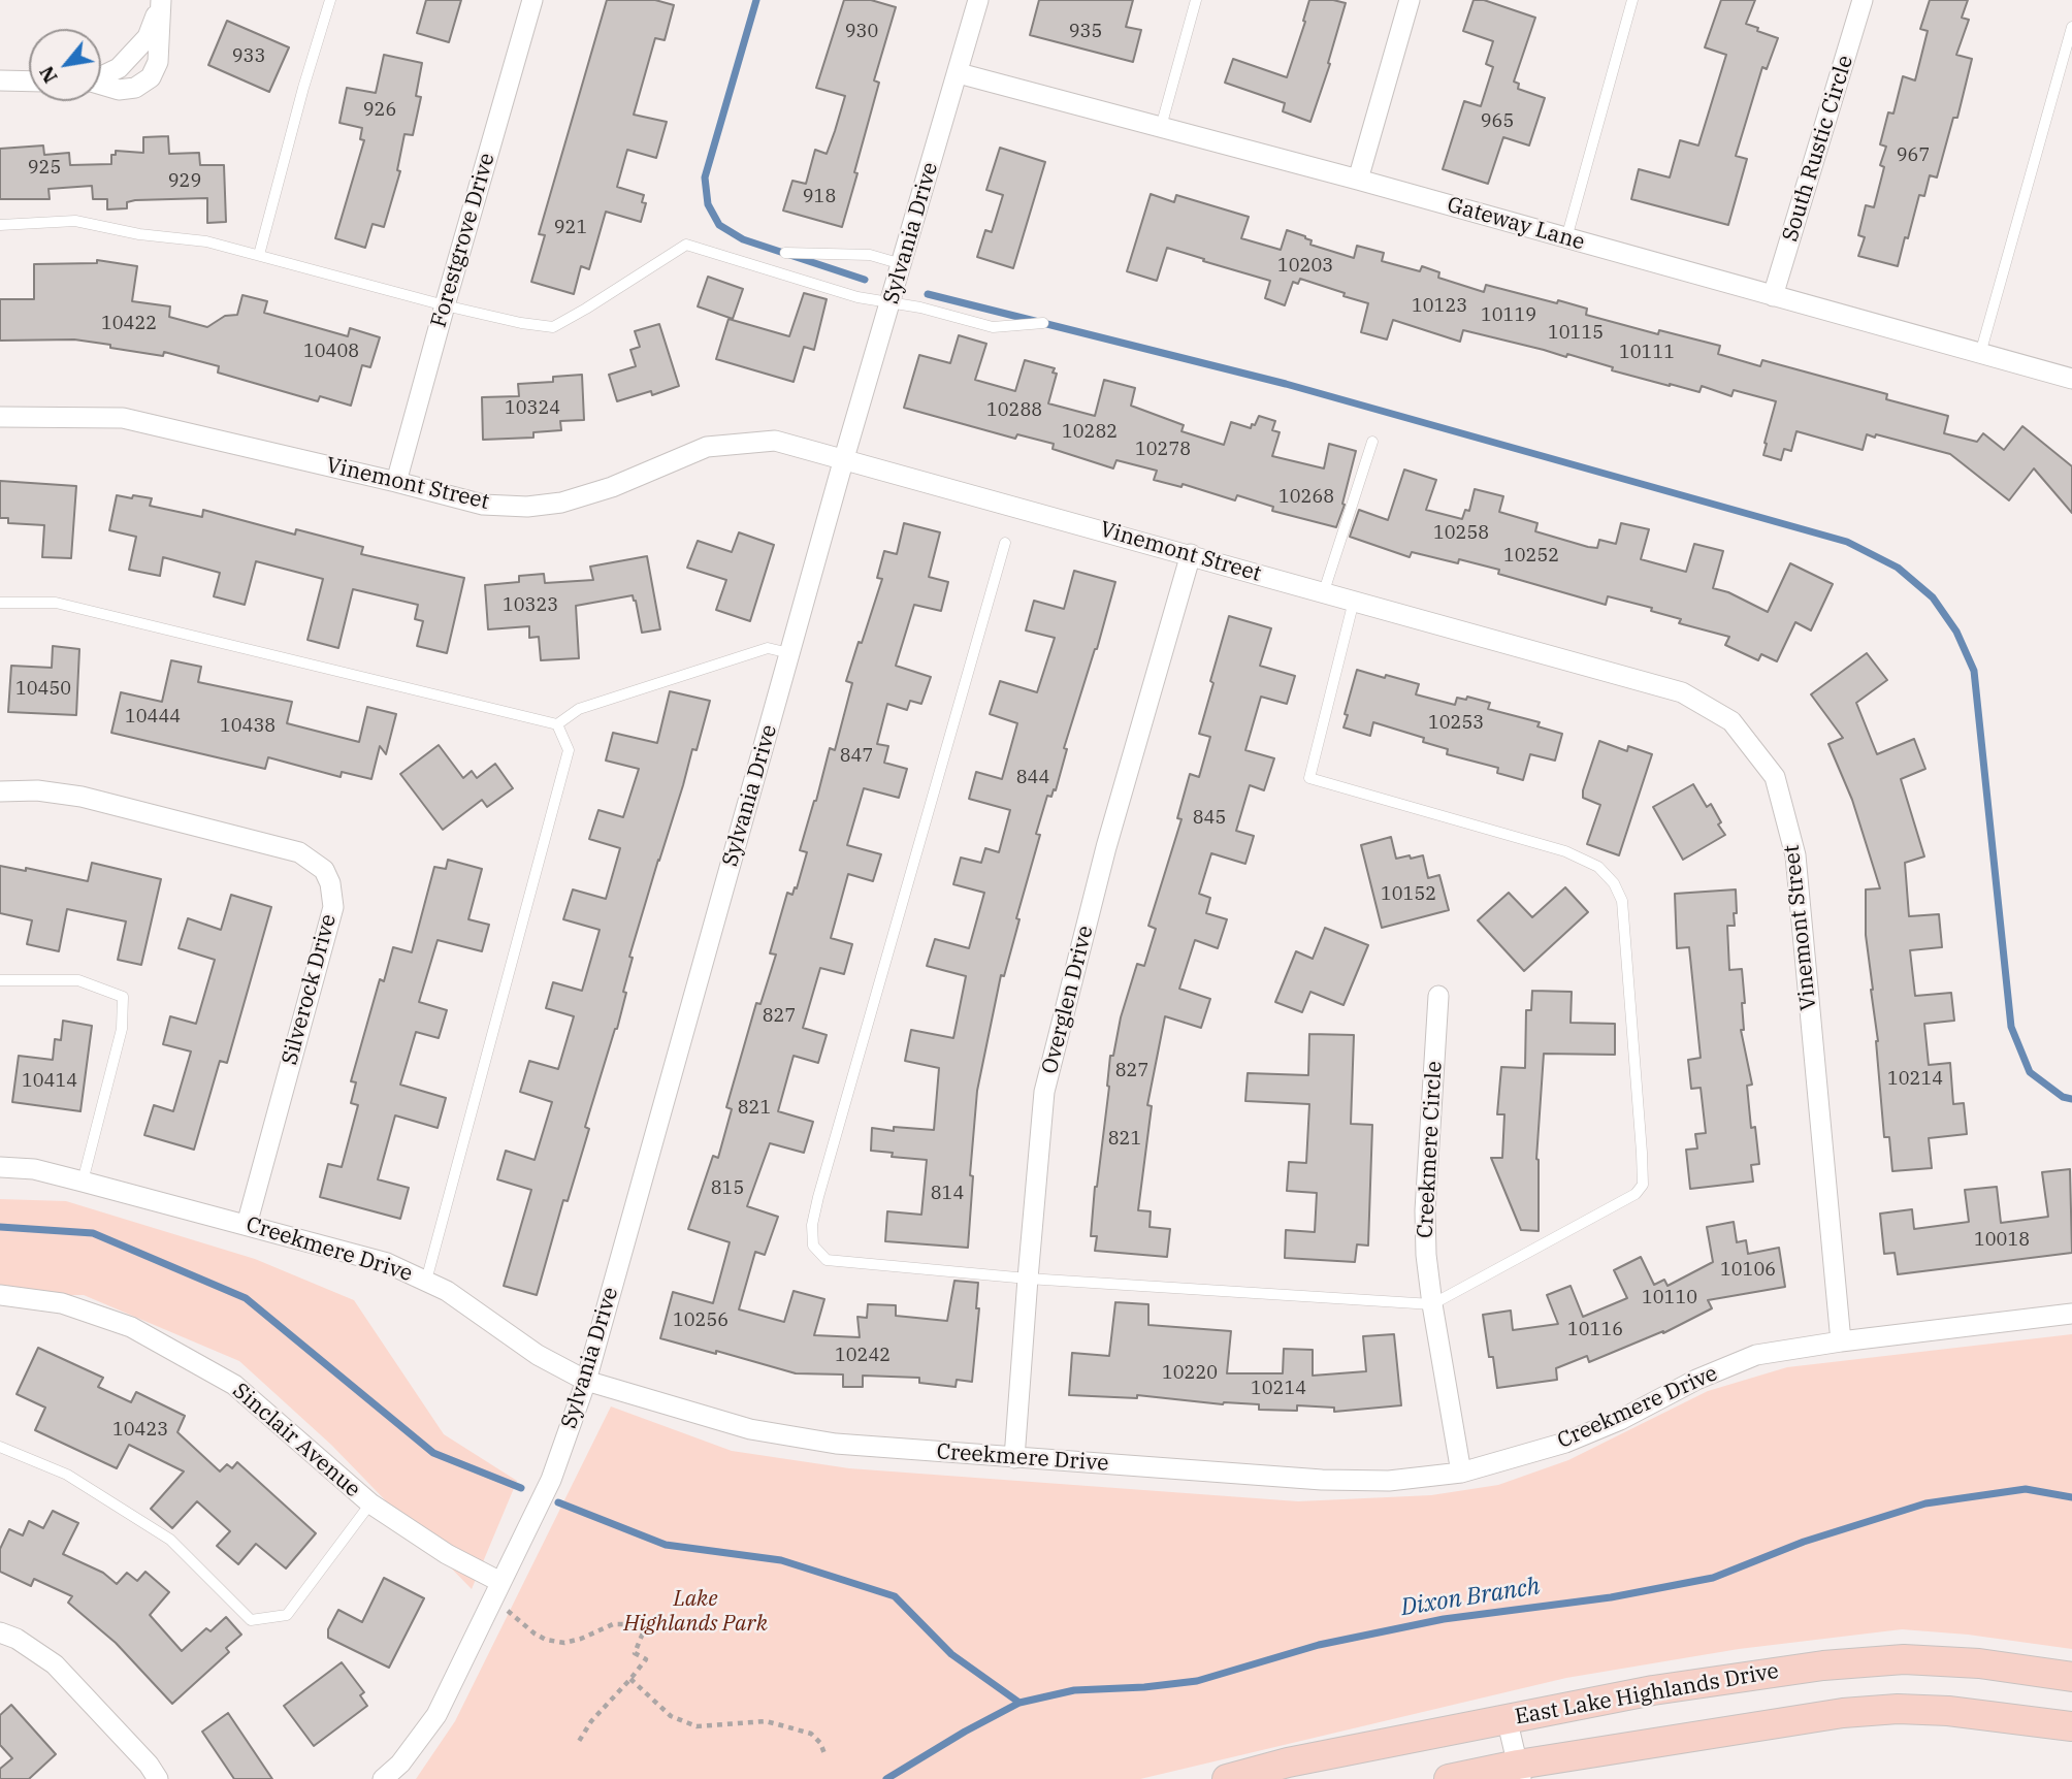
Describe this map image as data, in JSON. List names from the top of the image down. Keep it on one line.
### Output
{"streets":{"main road":["East Lake Highlands Drive"],"street":["South Rustic Circle","Gateway Lane","Sylvania Drive","Forestgrove Drive","Vinemont Street","Silverock Drive","Overglen Drive","Creekmere Circle","Creekmere Drive","Sinclair Avenue"]},"crossings":[["South Rustic Circle","Gateway Lane"],["Gateway Lane","Sylvania Drive"],["Sylvania Drive","Vinemont Street"],["Sylvania Drive","Creekmere Drive"],["Sylvania Drive","Sinclair Avenue"],["Forestgrove Drive","Vinemont Street"],["Vinemont Street","Overglen Drive"],["Vinemont Street","Creekmere Drive"],["Silverock Drive","Creekmere Drive"],["Overglen Drive","Creekmere Drive"],["Creekmere Circle","Creekmere Drive"]],"water":["Dixon Branch"],"parks":["Lake Highlands Park"],"house_numbers":["930","935","933","926","965","967","925","929","918","921","10203","10123","10119","10422","10115","10408","10111","10324","10288","10282","10278","10268","10258","10252","10323","10450","10444","10253","10438","847","844","845","10152","827","827","10214","10414","821","821","815","814","10018","10106","10110","10256","10116","10242","10220","10214","10423"],"north":"bottom left"}
